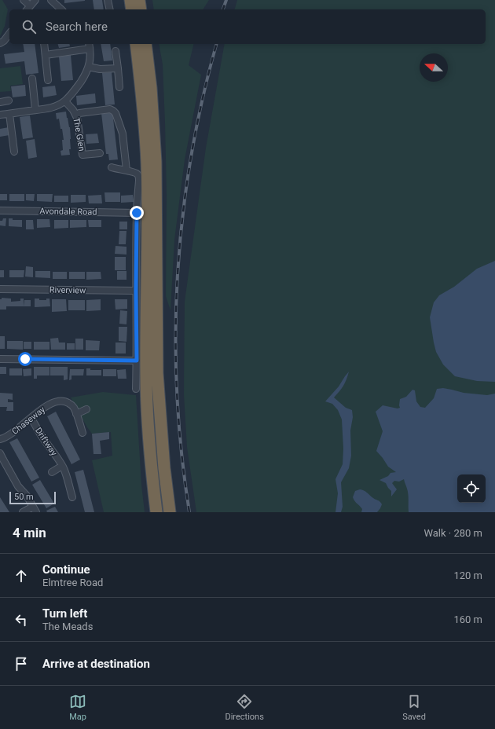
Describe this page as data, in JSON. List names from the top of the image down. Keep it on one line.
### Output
{"streets":{"street":["The Glen","Avondale Road","Riverview","Chaseway","Driftway"]},"crossings":[["Chaseway","Driftway"]],"scale_bar":"50 m","north":"left","page":{"search":"Search here","scale":"50 m","heading":["4 min","Walk · 280 m"],"list":[["Continue","Elmtree Road","120 m"],["Turn left","The Meads","160 m"],"Arrive at destination"],"nav":["Map","Directions","Saved"]}}
